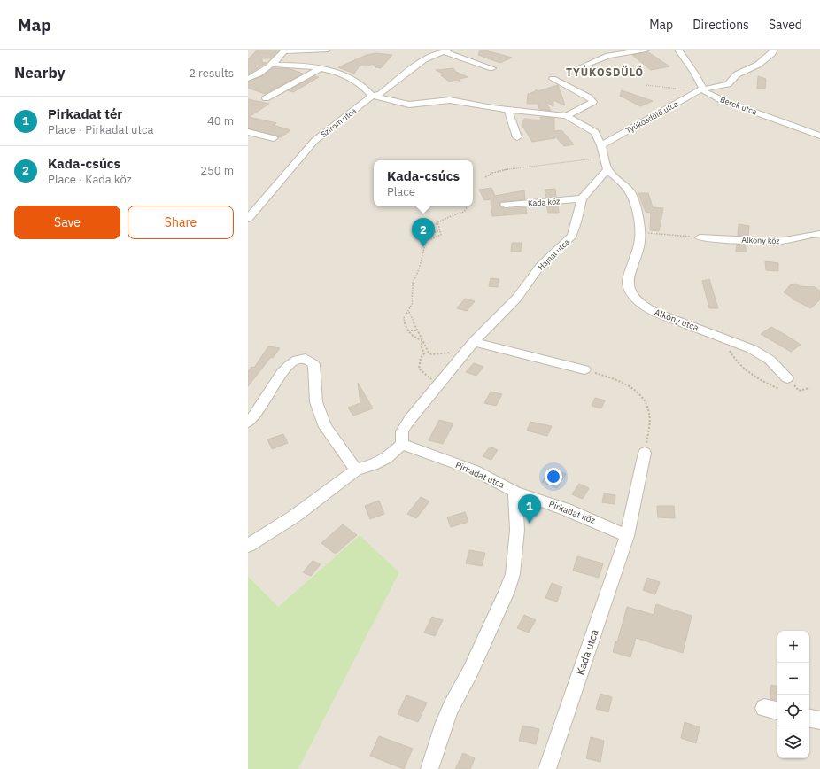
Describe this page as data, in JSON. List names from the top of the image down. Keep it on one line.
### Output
{"streets":{"street":["Berek utca","Tyúkosdűlő utca","Szirom utca","Kada köz","Alkony köz","Hajnal utca","Alkony utca","Pirkadat utca","Pirkadat köz","Kada utca"]},"crossings":[["Berek utca","Tyúkosdűlő utca"],["Kada köz","Hajnal utca"],["Hajnal utca","Alkony utca"],["Hajnal utca","Pirkadat utca"],["Pirkadat utca","Pirkadat köz"],["Pirkadat köz","Kada utca"]],"districts":["TYÚKOSDŰLŐ"],"page":{"header":"Map","nav":["Map","Directions","Saved"],"heading":["Nearby","2 results"],"list":[{"mark":"1","name":"Pirkadat tér","note":"Place · Pirkadat utca","value":"40 m"},{"mark":"2","name":"Kada-csúcs","note":"Place · Kada köz","value":"250 m"}],"popup":["Kada-csúcs","Place"],"buttons":["Save","Share"],"pins":["2","1"],"map_buttons":["+","−"]}}
